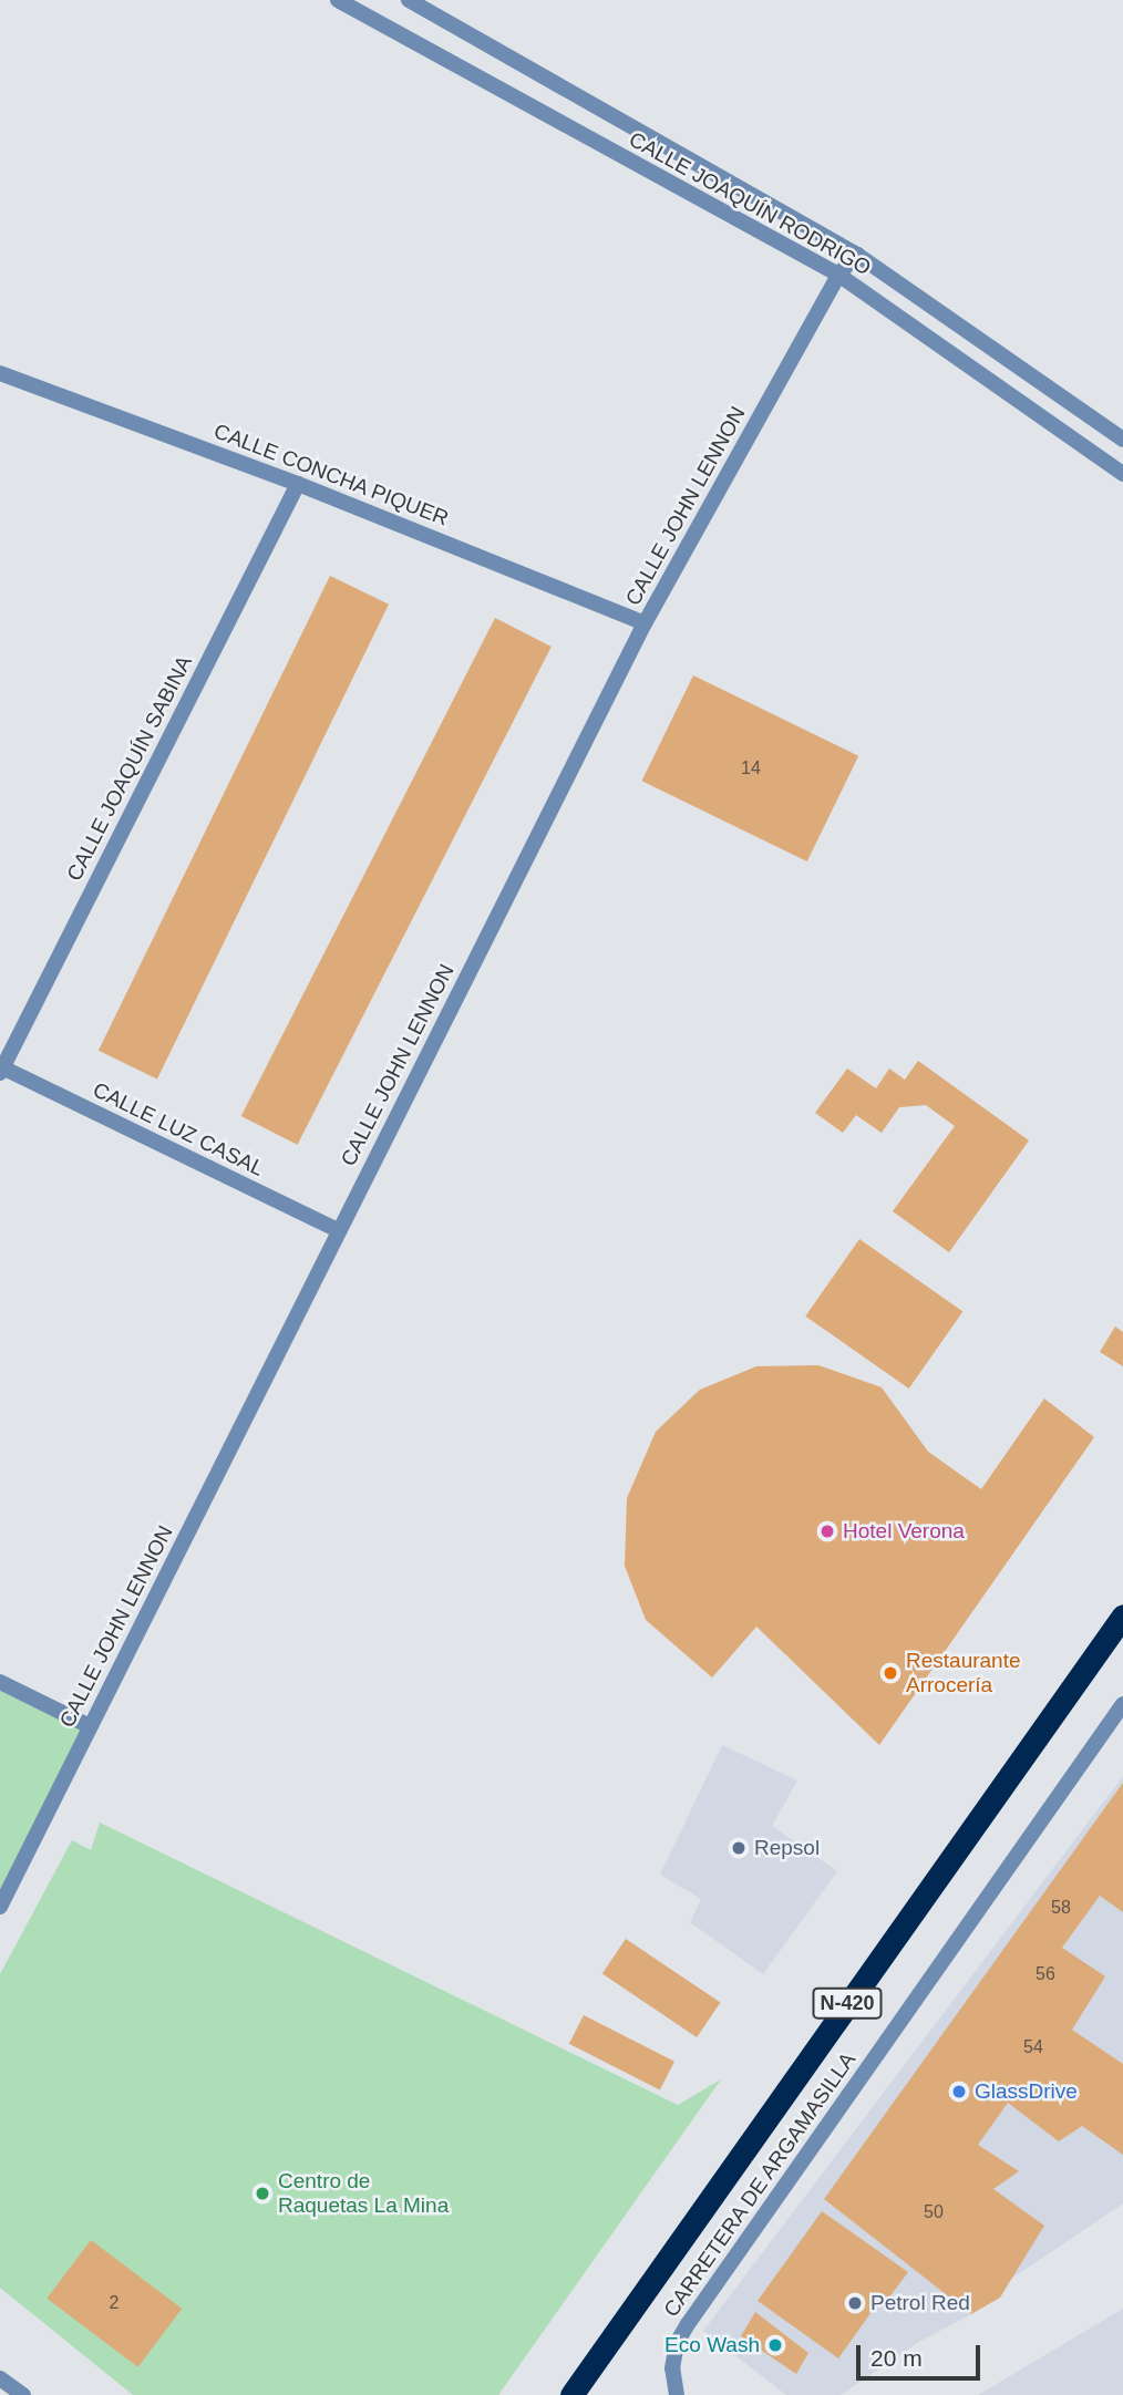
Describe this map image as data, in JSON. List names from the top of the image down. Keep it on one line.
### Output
{"streets":{"highway":["N-420"],"street":["CALLE JOAQUÍN RODRIGO","CALLE CONCHA PIQUER","CALLE JOHN LENNON","CALLE JOAQUÍN SABINA","CALLE LUZ CASAL","CARRETERA DE ARGAMASILLA"]},"crossings":[["CALLE JOAQUÍN RODRIGO","CALLE JOHN LENNON"],["CALLE CONCHA PIQUER","CALLE JOHN LENNON"],["CALLE CONCHA PIQUER","CALLE JOAQUÍN SABINA"],["CALLE JOHN LENNON","CALLE LUZ CASAL"],["CALLE JOAQUÍN SABINA","CALLE LUZ CASAL"]],"places":["Hotel Verona","Restaurante Arrocería","Repsol","GlassDrive","Centro de Raquetas La Mina","Petrol Red","Eco Wash"],"house_numbers":["14","58","56","54","50","2"],"scale_bar":"20 m"}
